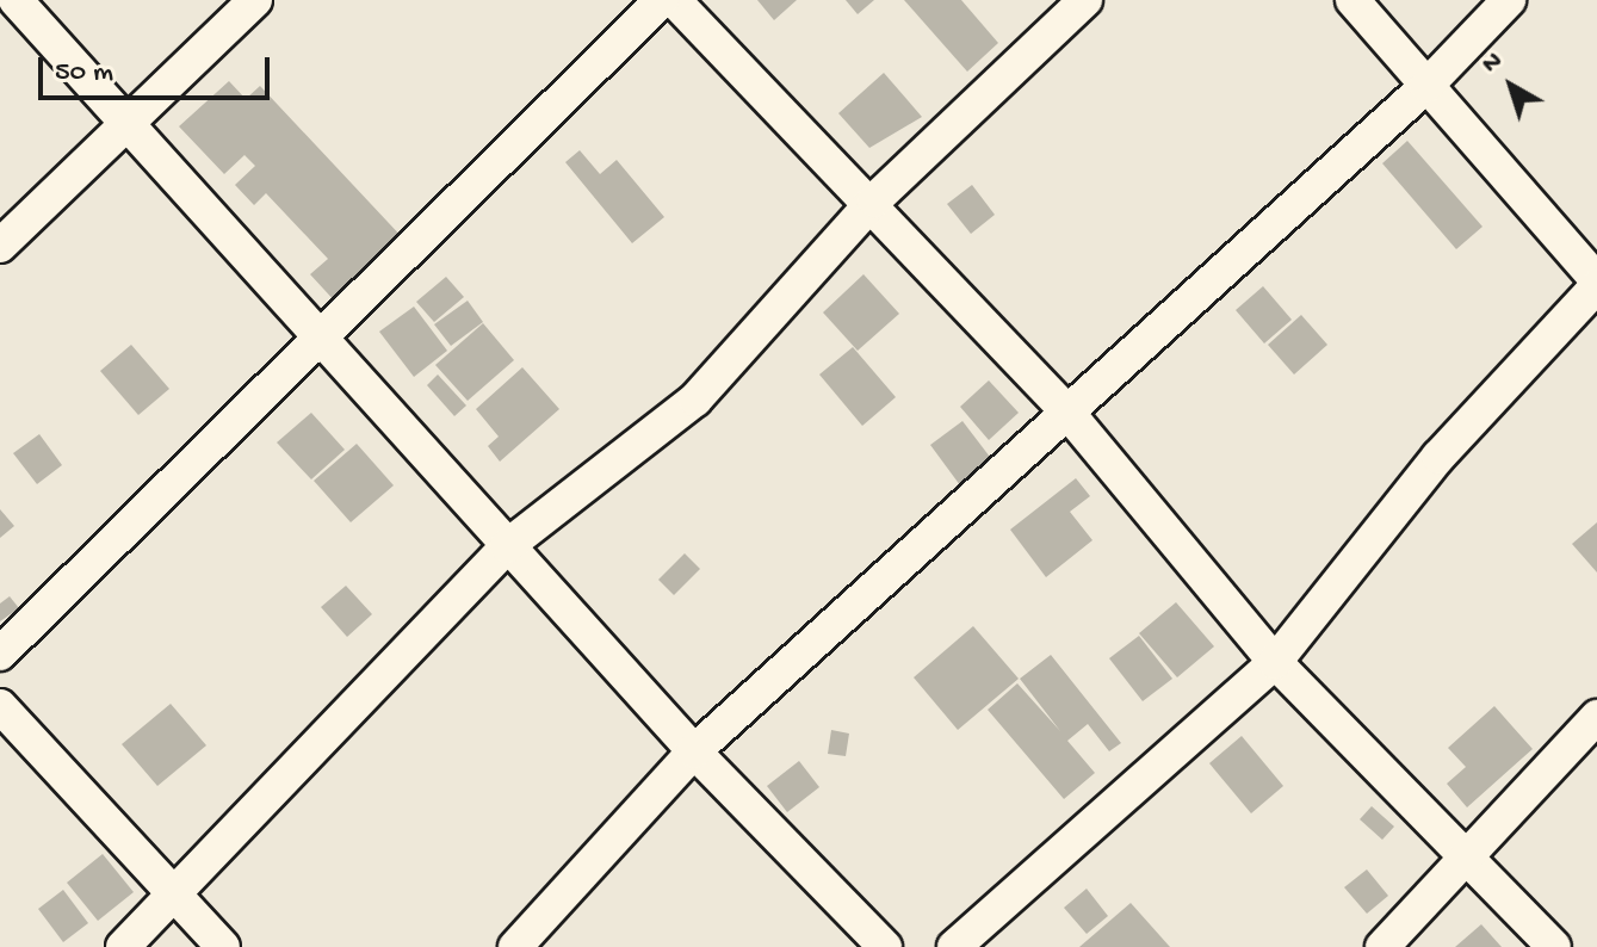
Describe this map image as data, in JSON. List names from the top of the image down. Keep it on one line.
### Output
{"scale_bar":"50 m","north":"top left"}
